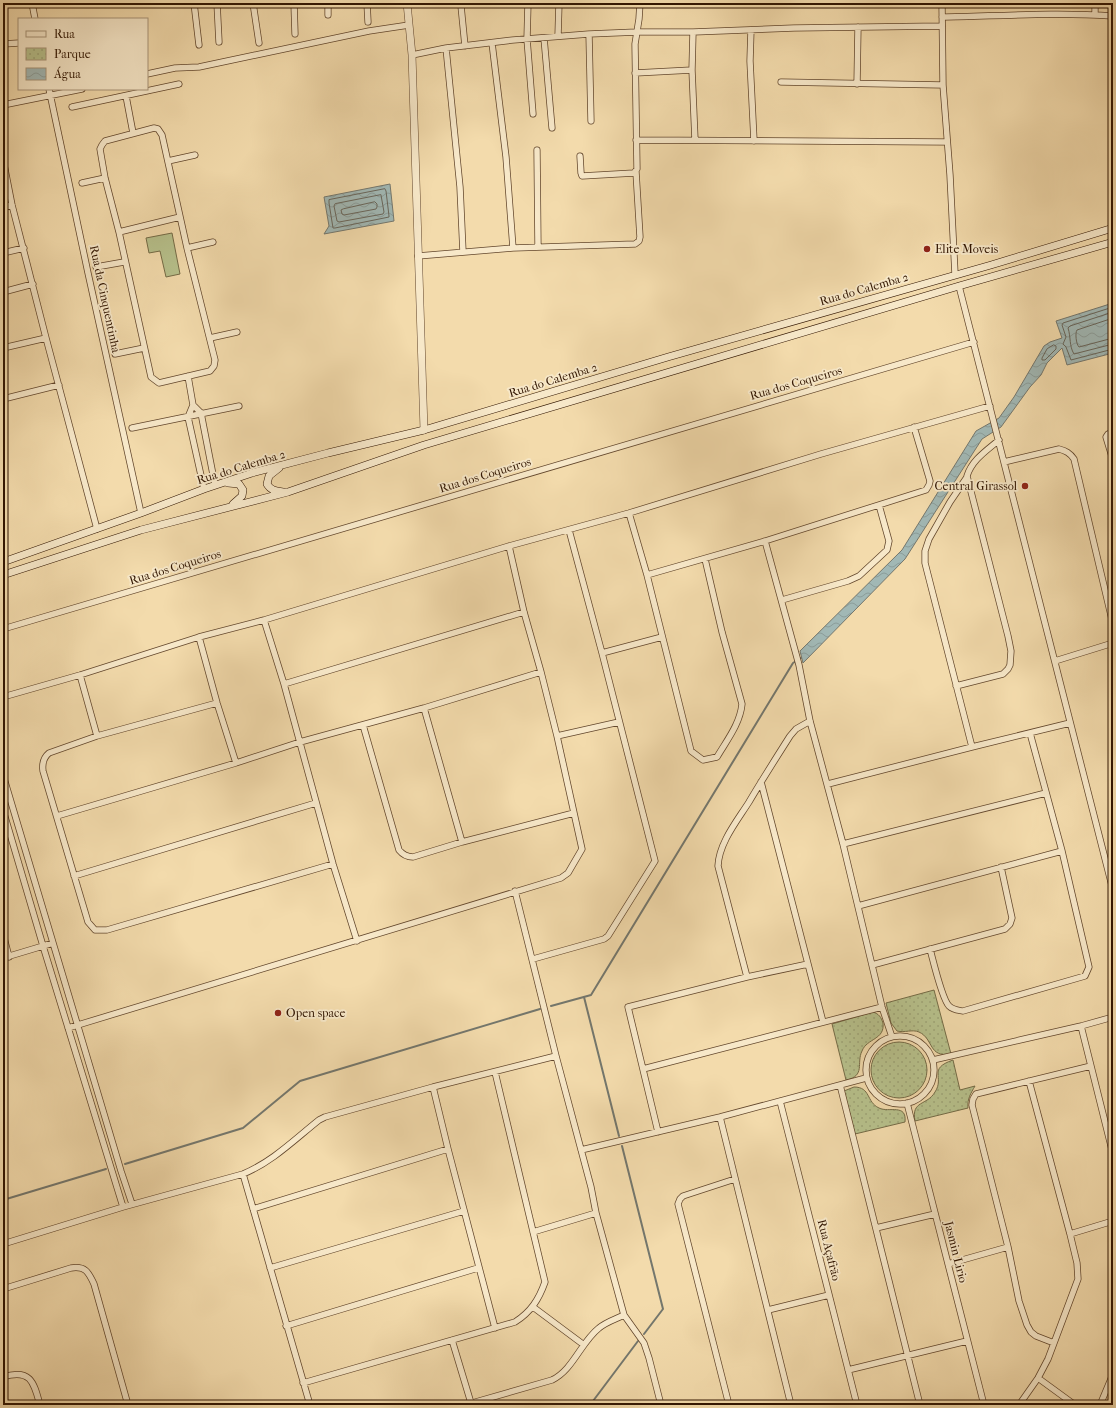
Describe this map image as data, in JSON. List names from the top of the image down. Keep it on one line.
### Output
{"streets":{"main road":["Rua do Calemba 2"],"street":["Rua da Cinquentinha","Rua dos Coqueiros","Rua Açafrão","Jasmin Lirio"]},"crossings":[["Rua do Calemba 2","Rua da Cinquentinha"]],"places":["Elite Moveis","Central Girassol","Open space"],"legend":["Rua","Parque","Água"]}
